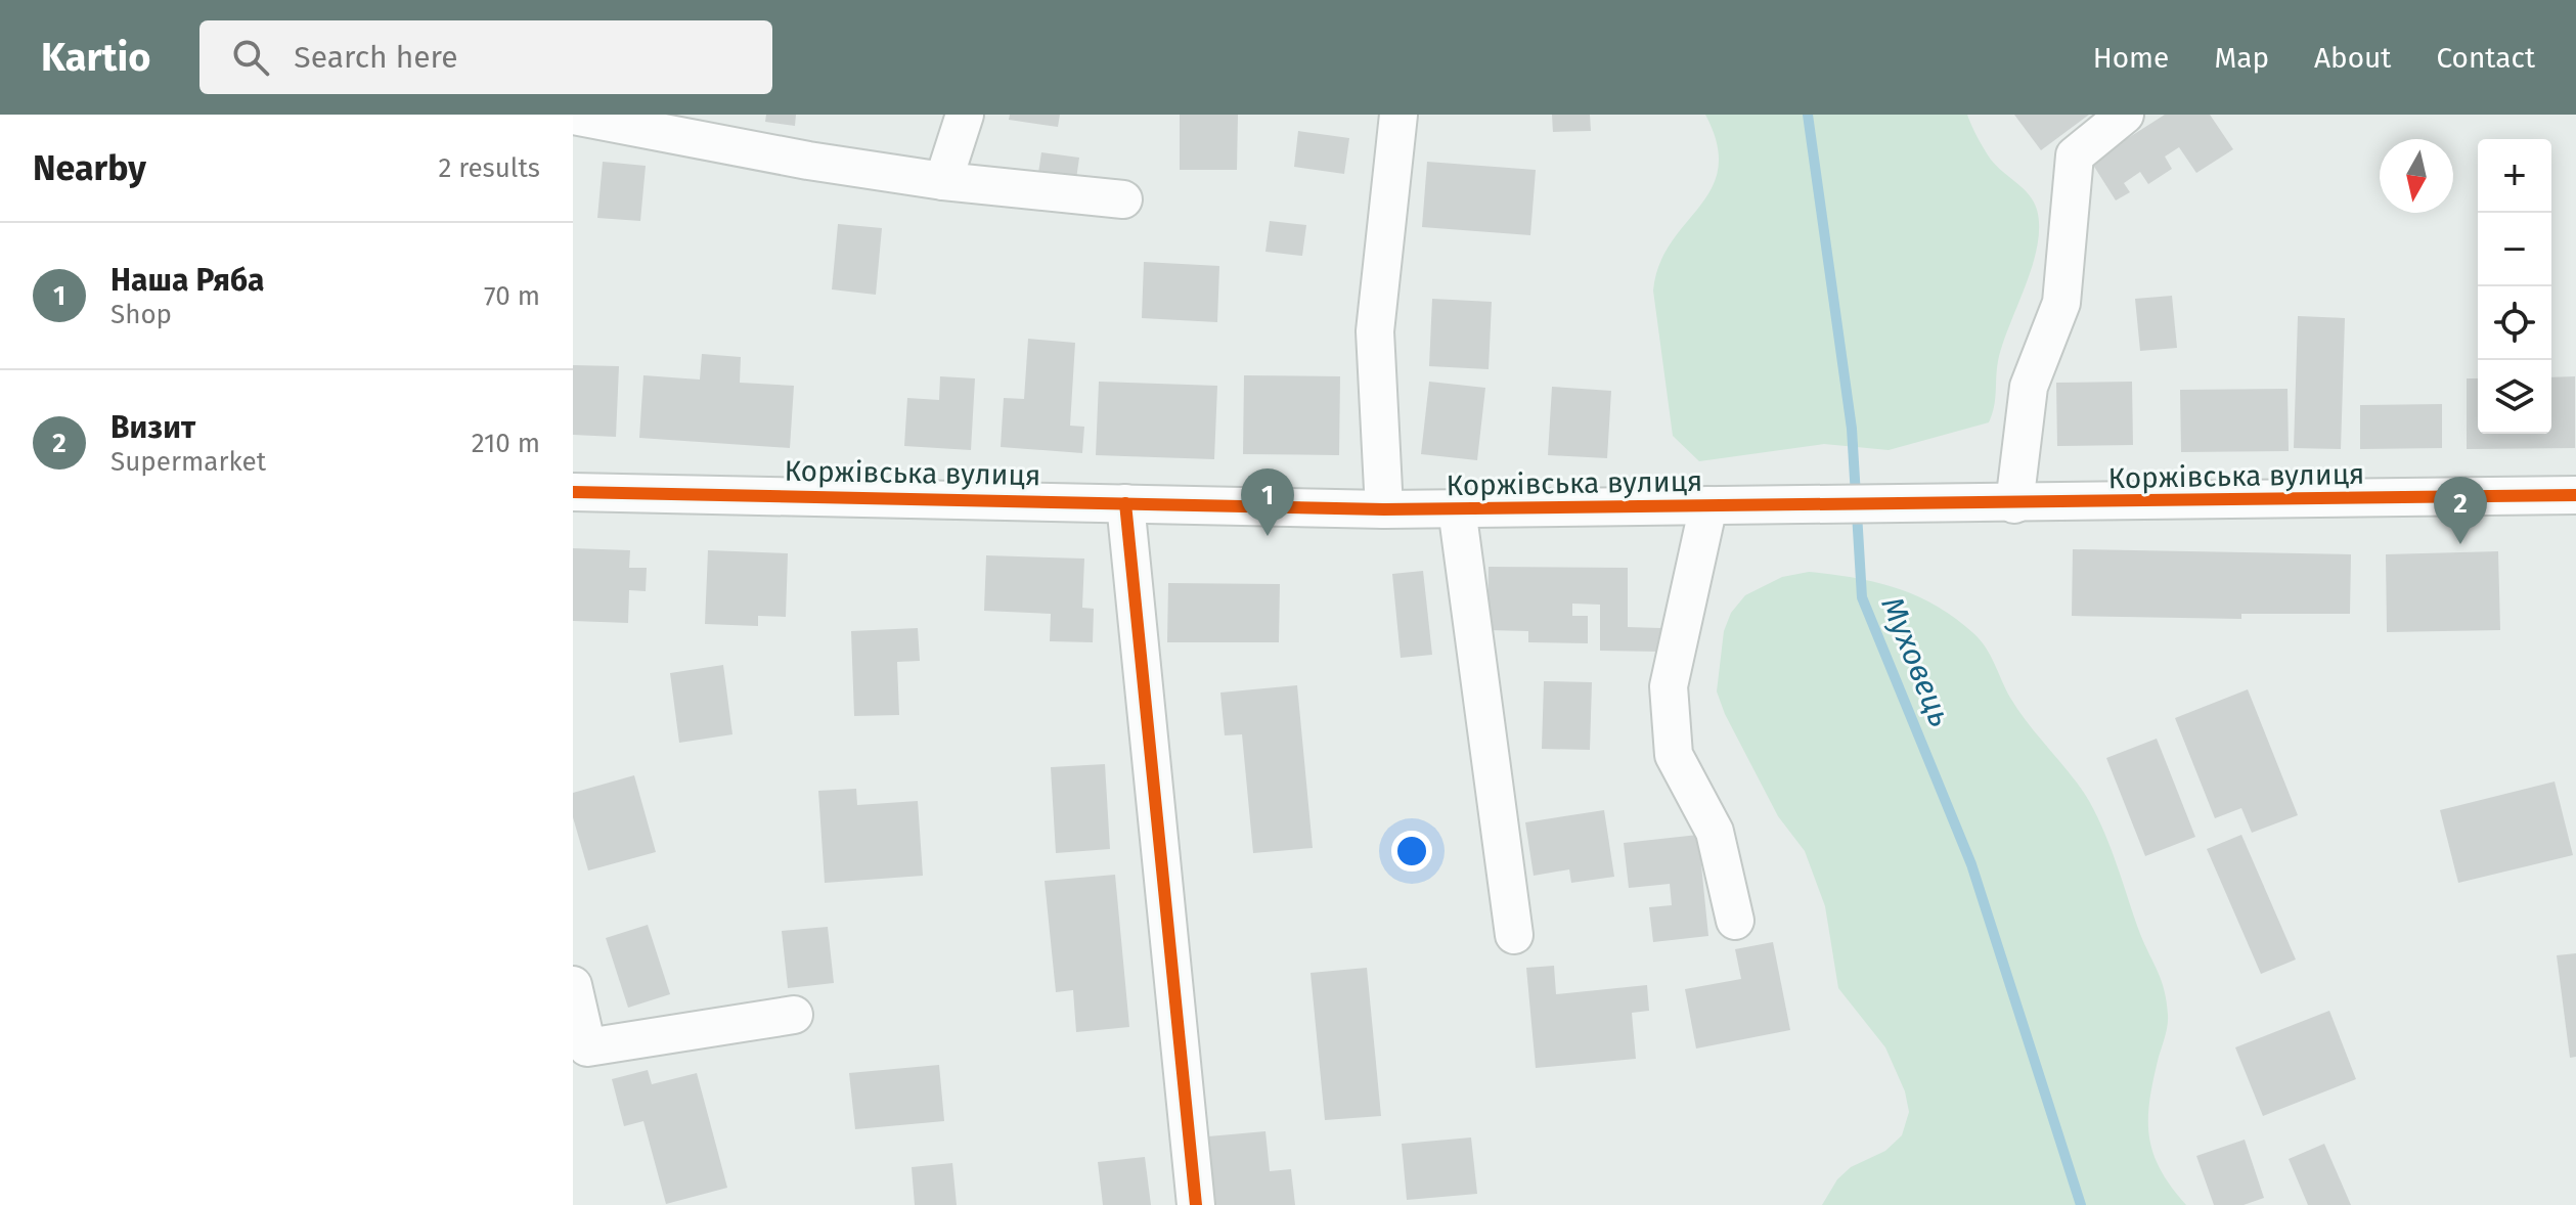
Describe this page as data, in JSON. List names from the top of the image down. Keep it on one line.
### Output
{"streets":{"street":["Коржівська вулиця"]},"water":["Муховець"],"north":"bottom","page":{"header":"Kartio","search":"Search here","nav":["Home","Map","About","Contact"],"heading":["Nearby","2 results"],"map_buttons":["+","−"],"list":[{"mark":"1","name":"Наша Ряба","note":"Shop","value":"70 m"},{"mark":"2","name":"Визит","note":"Supermarket","value":"210 m"}],"pins":["1","2"]}}
